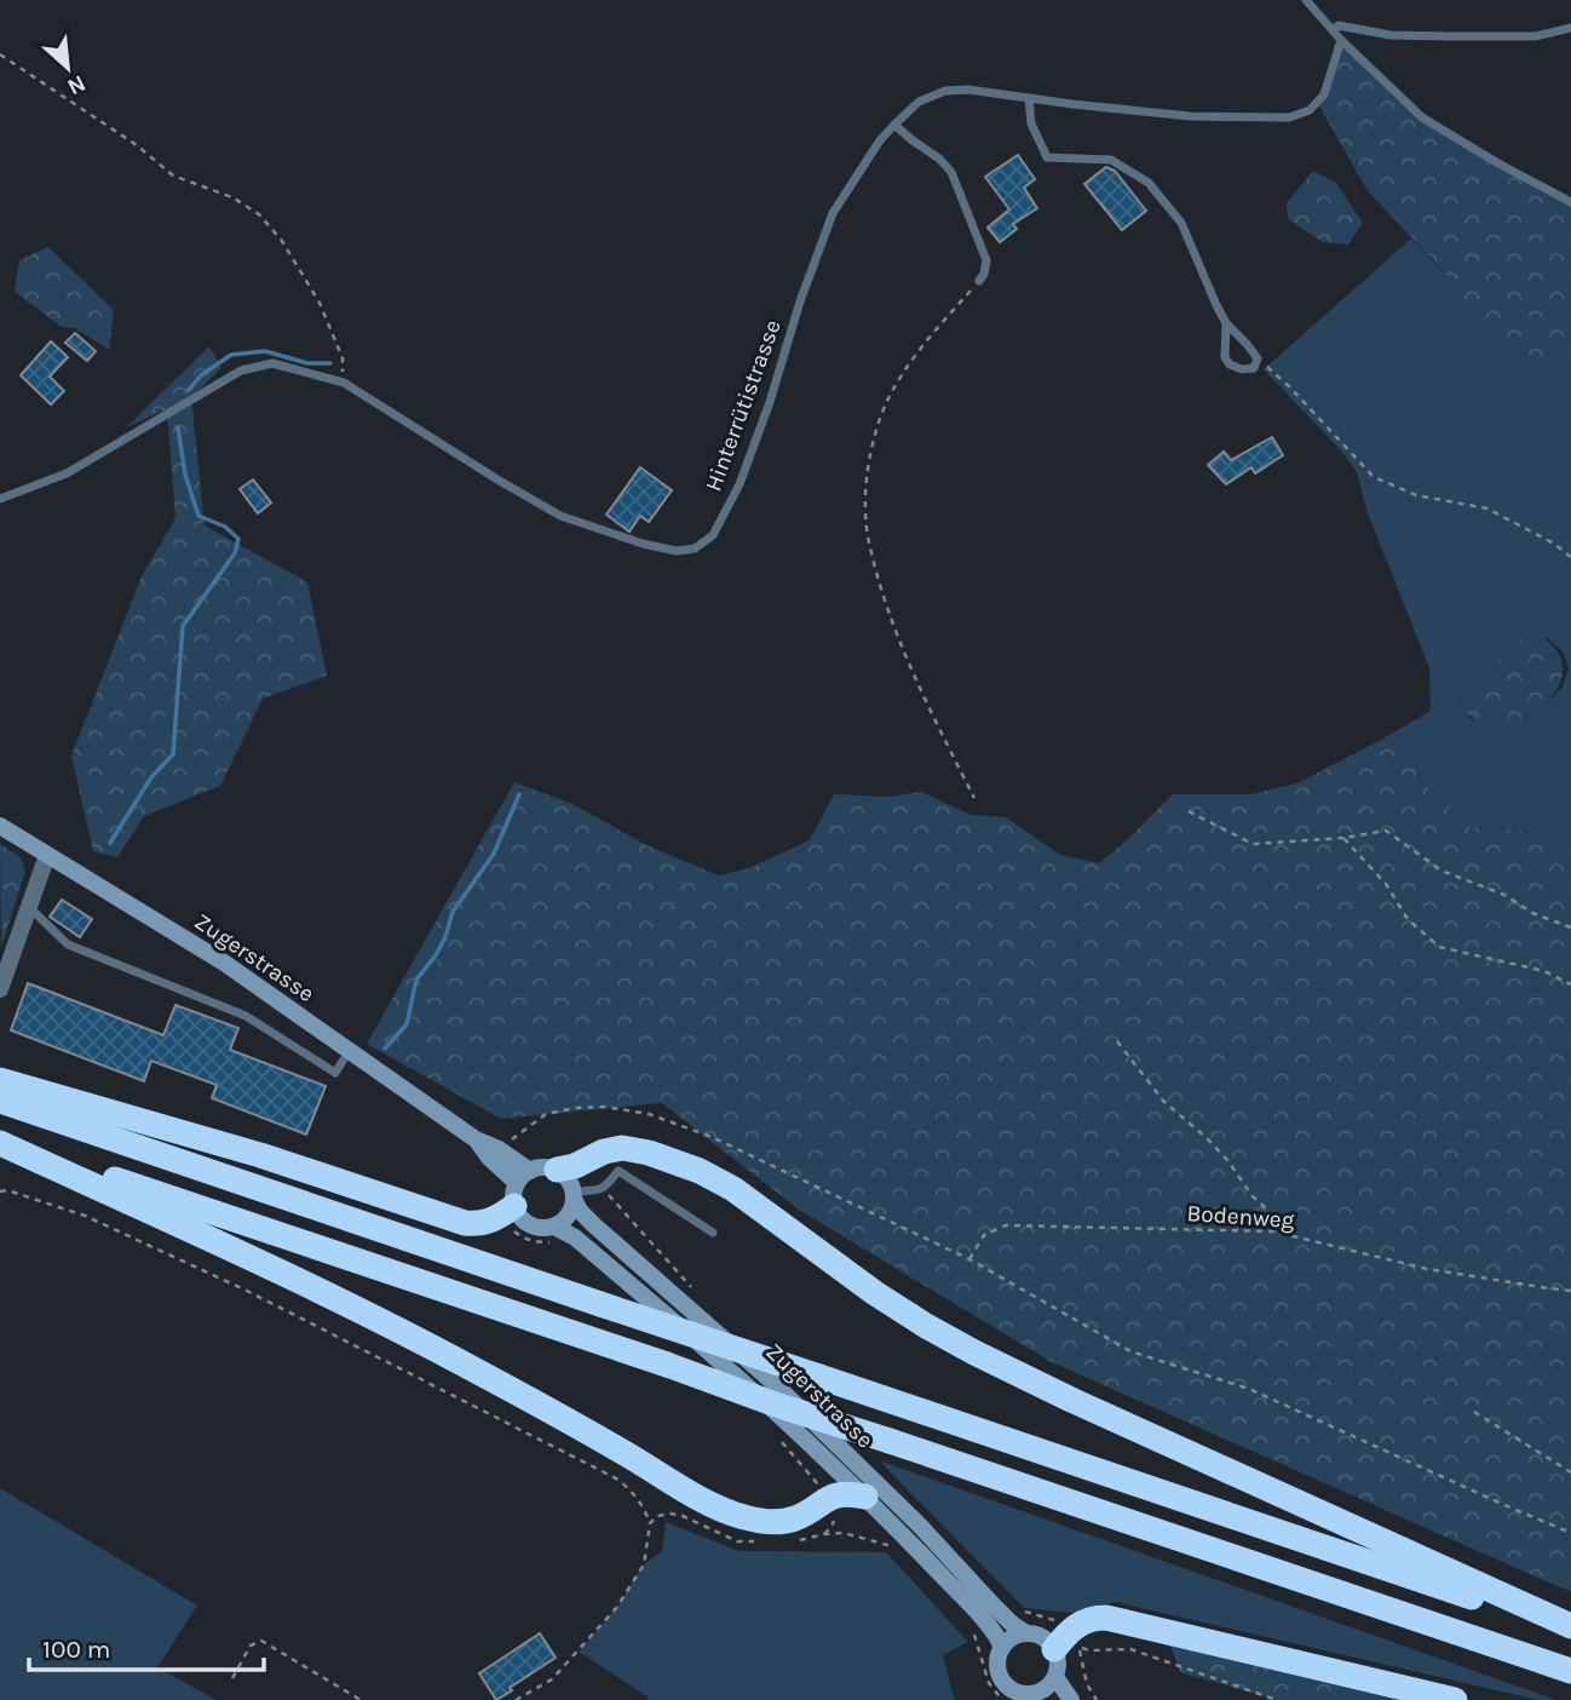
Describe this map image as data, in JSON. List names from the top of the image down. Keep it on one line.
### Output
{"streets":{"main road":["Zugerstrasse"],"lane":["Hinterrütistrasse"],"path":["Bodenweg"]},"scale_bar":"100 m","north":"bottom right"}
